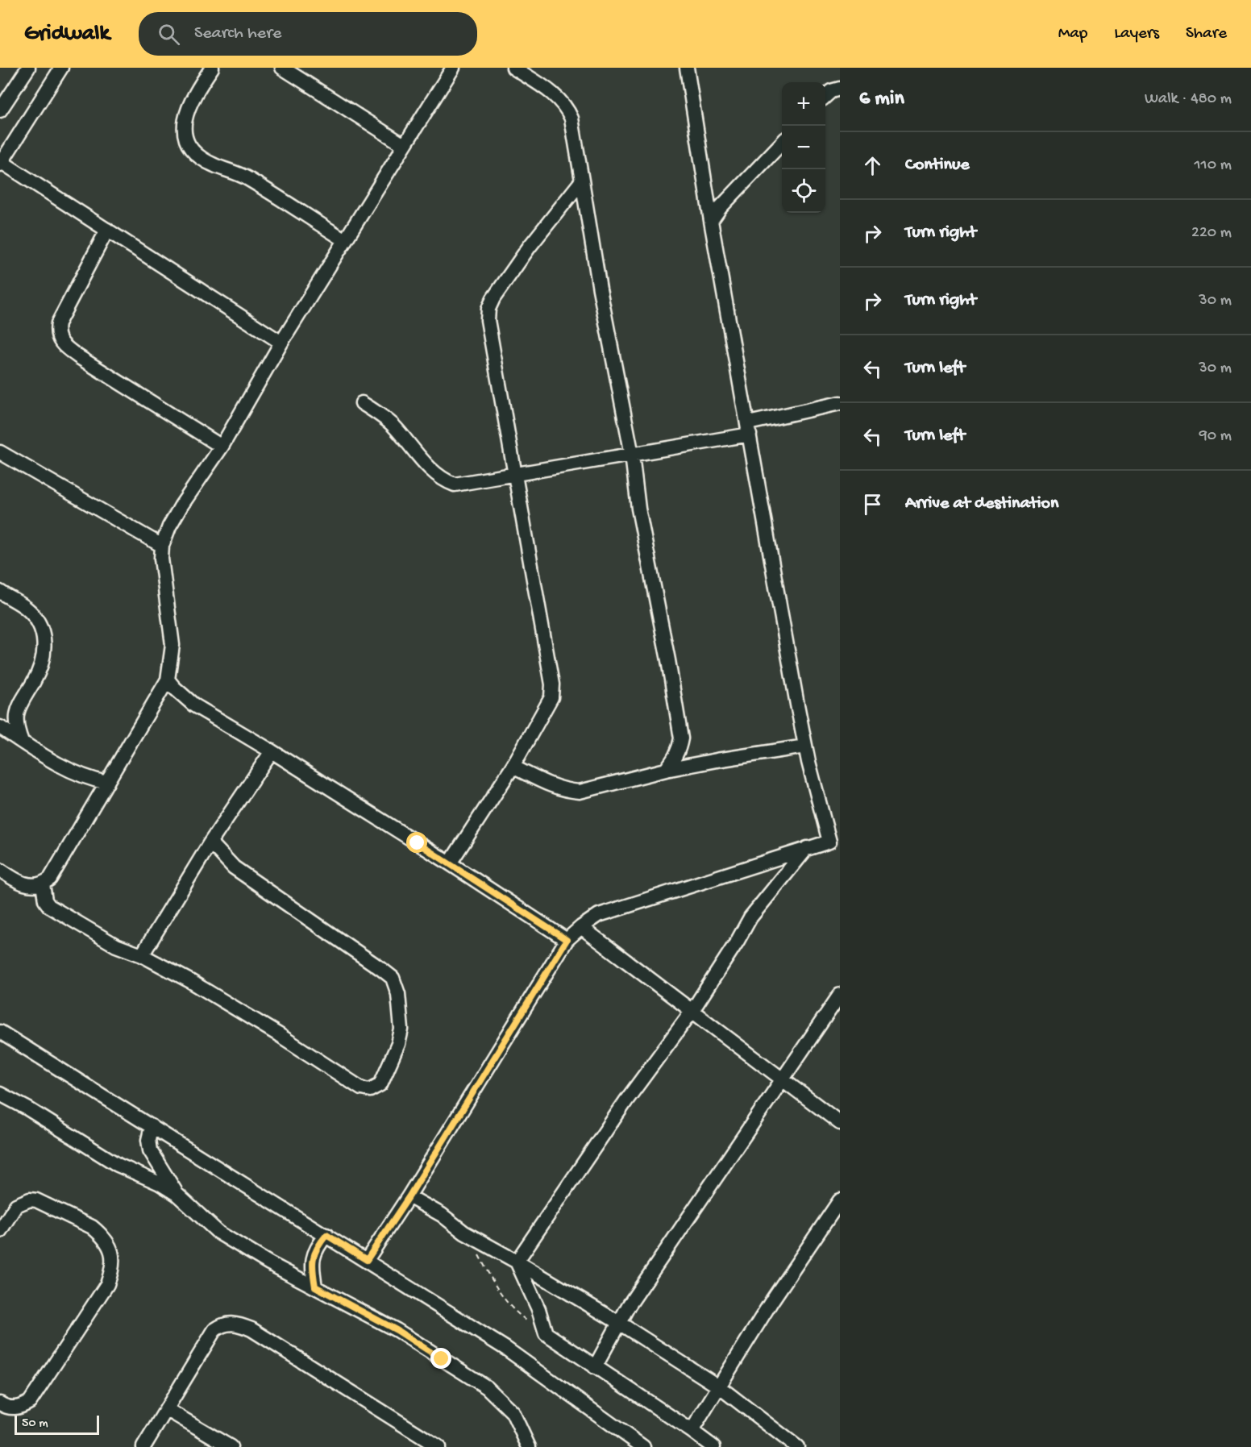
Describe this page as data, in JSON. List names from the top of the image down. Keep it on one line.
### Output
{"scale_bar":"50 m","page":{"header":"Gridwalk","search":"Search here","nav":["Map","Layers","Share"],"heading":["6 min","Walk · 480 m"],"map_buttons":["+","−"],"list":[["Continue","110 m"],["Turn right","220 m"],["Turn right","30 m"],["Turn left","30 m"],["Turn left","90 m"],"Arrive at destination"],"scale":"50 m"}}
